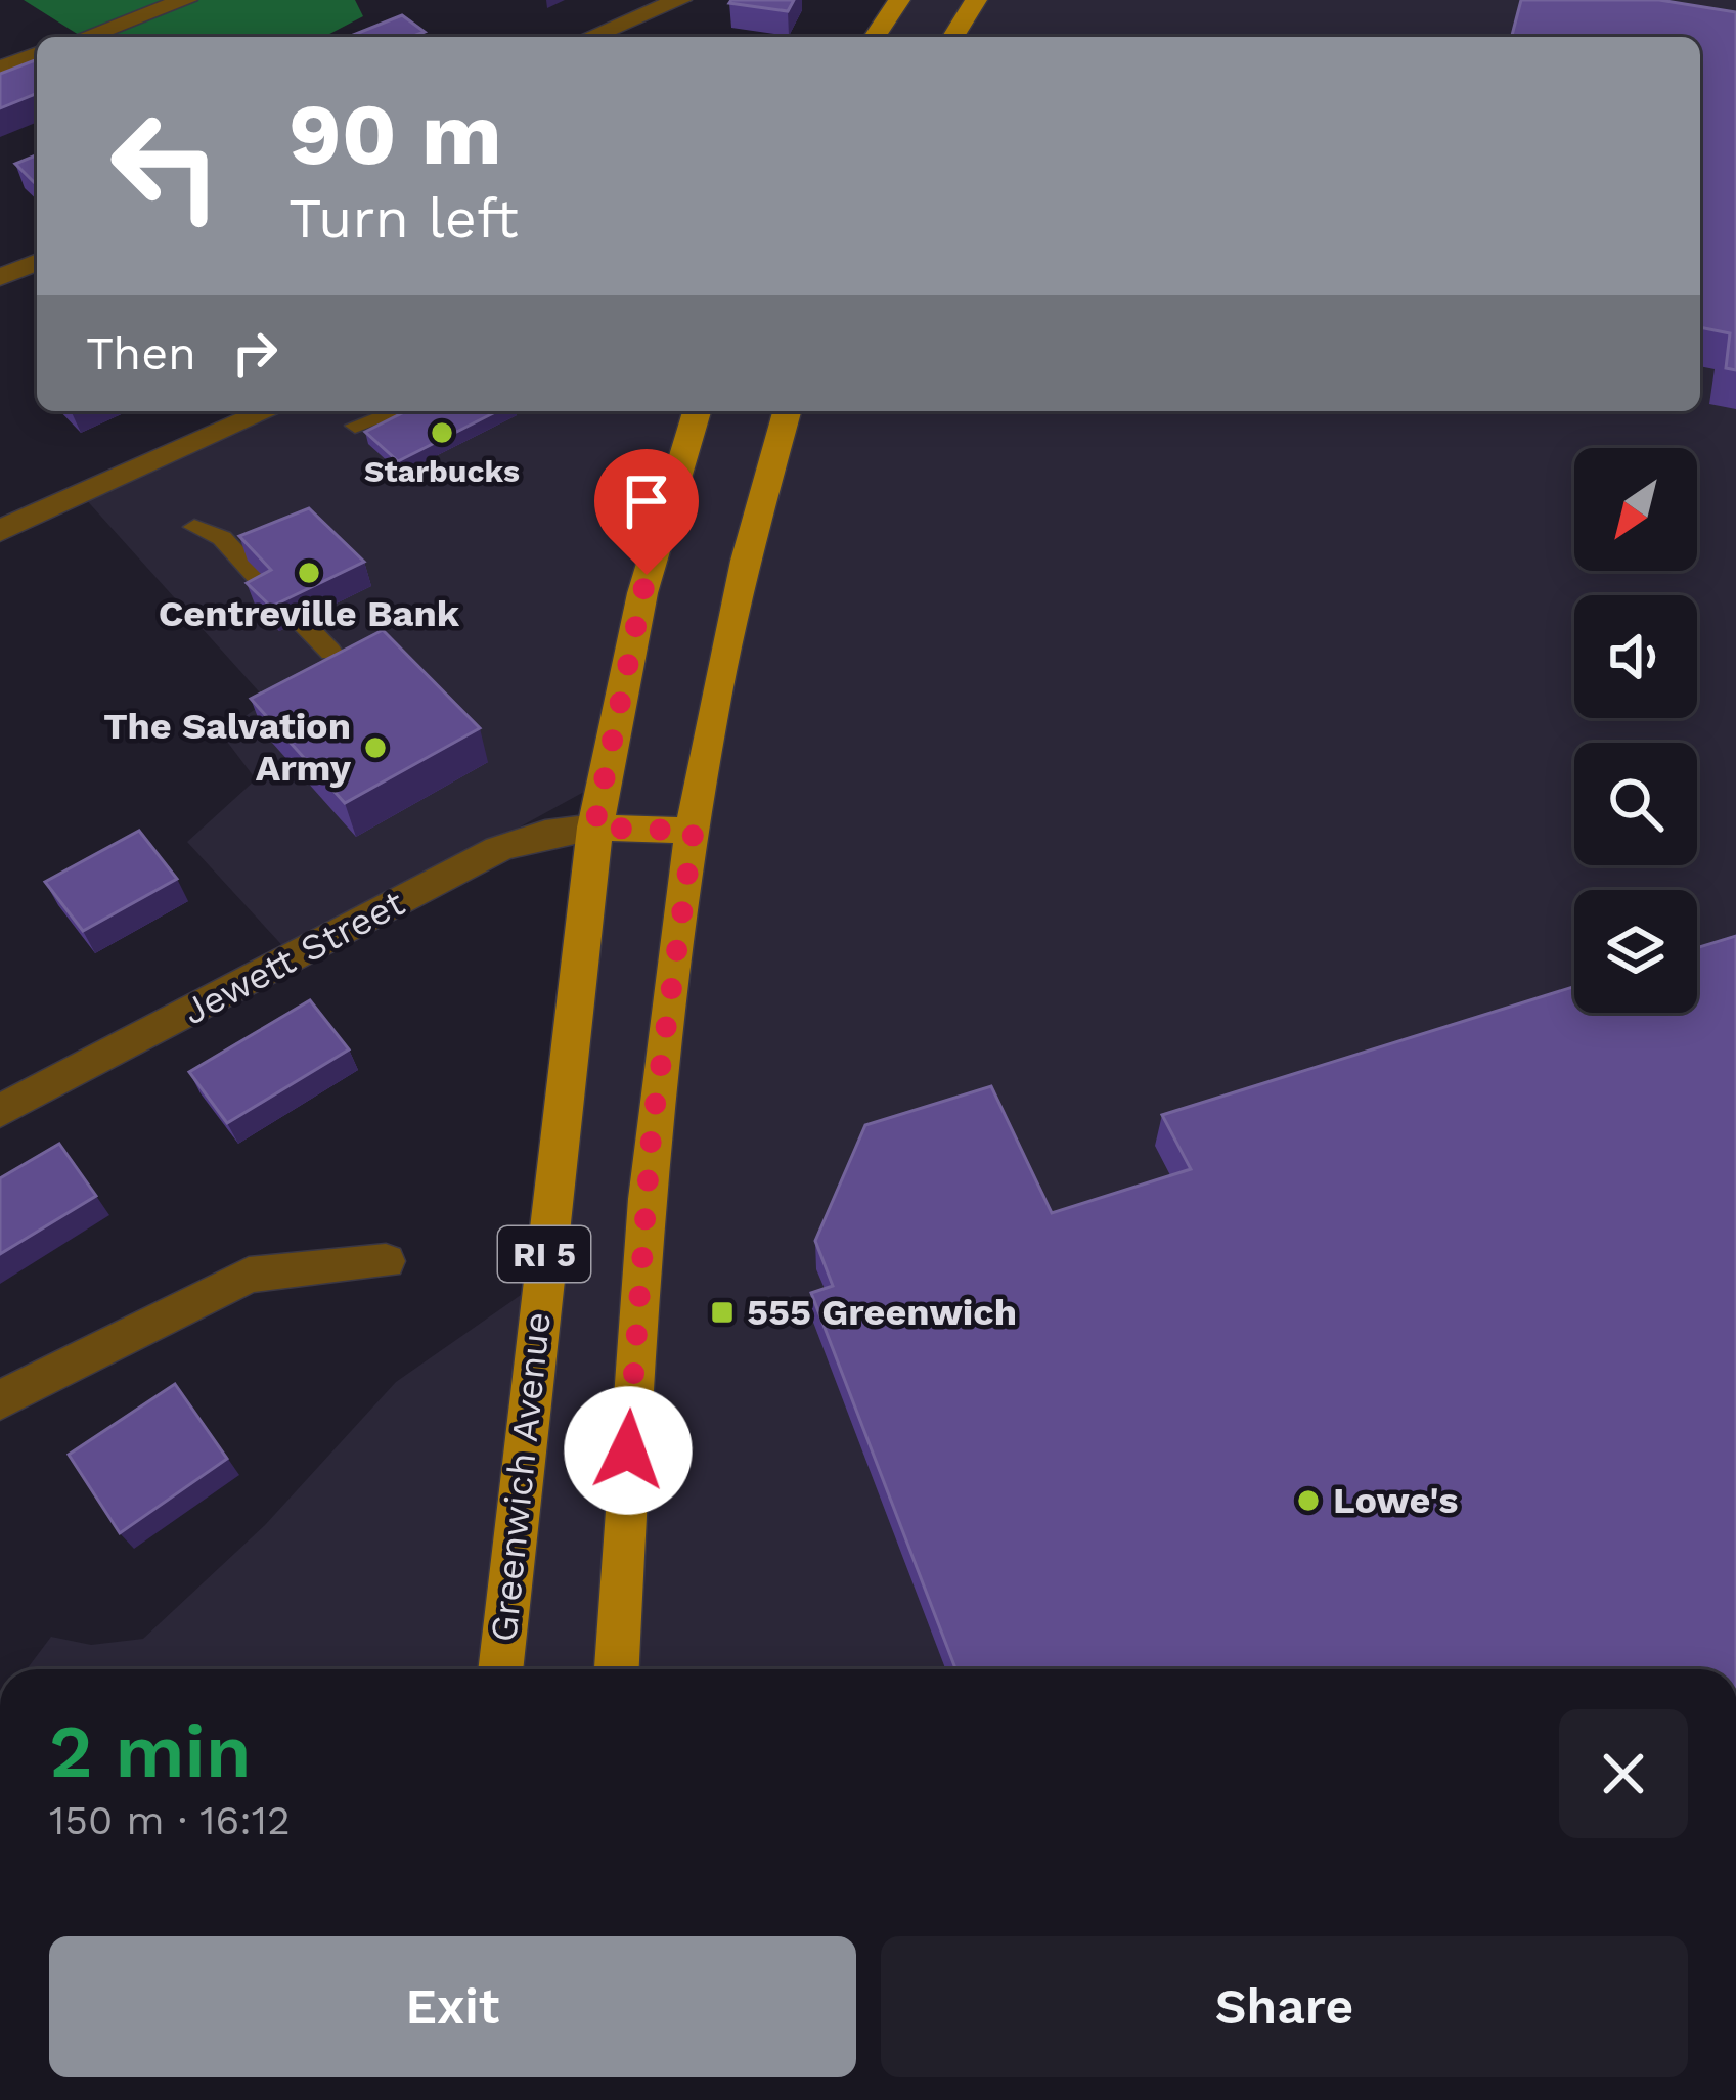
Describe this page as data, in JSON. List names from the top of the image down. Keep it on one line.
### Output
{"streets":{"main road":["RI 5","Greenwich Avenue"],"street":["Jewett Street"]},"crossings":[["Jewett Street","Greenwich Avenue"]],"places":{"other":["Starbucks","Centreville Bank","The Salvation Army","Lowe's"],"transit":["555 Greenwich"]},"north":"bottom left","page":{"turn":["90 m","Turn left"],"then":"Then","heading":["2 min","150 m · 16:12"],"buttons":["Exit","Share"]}}
